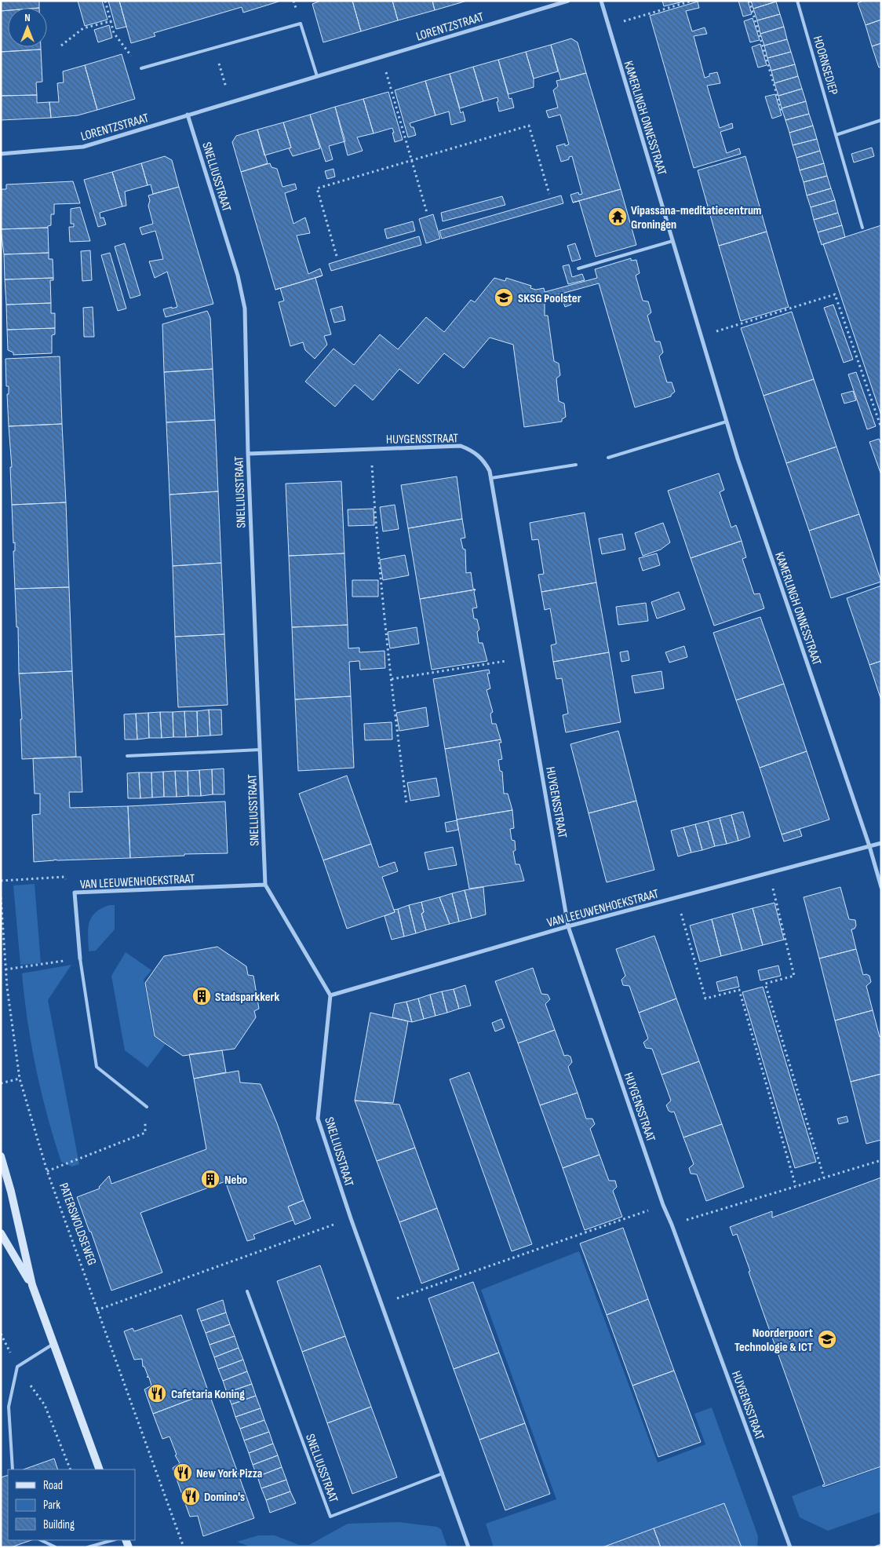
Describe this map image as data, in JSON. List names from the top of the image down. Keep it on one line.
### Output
{"streets":{"street":["LORENTZSTRAAT","KAMERLINGH ONNESSTRAAT","SNELLIUSSTRAAT","HUYGENSSTRAAT","VAN LEEUWENHOEKSTRAAT"],"lane":["HOORNSEDIEP"],"path":["PATERSWOLDSEWEG"]},"crossings":[["LORENTZSTRAAT","SNELLIUSSTRAAT"],["KAMERLINGH ONNESSTRAAT","VAN LEEUWENHOEKSTRAAT"],["SNELLIUSSTRAAT","HUYGENSSTRAAT"],["SNELLIUSSTRAAT","VAN LEEUWENHOEKSTRAAT"],["HUYGENSSTRAAT","VAN LEEUWENHOEKSTRAAT"]],"places":{"temple":["Vipassana-meditatiecentrum Groningen"],"school or university":["SKSG Poolster","Noorderpoort Technologie & ICT"],"building":["Stadsparkkerk","Nebo"],"restaurant":["Cafetaria Koning","New York Pizza","Domino's"]},"legend":["Road","Park","Building"],"north":"top"}
